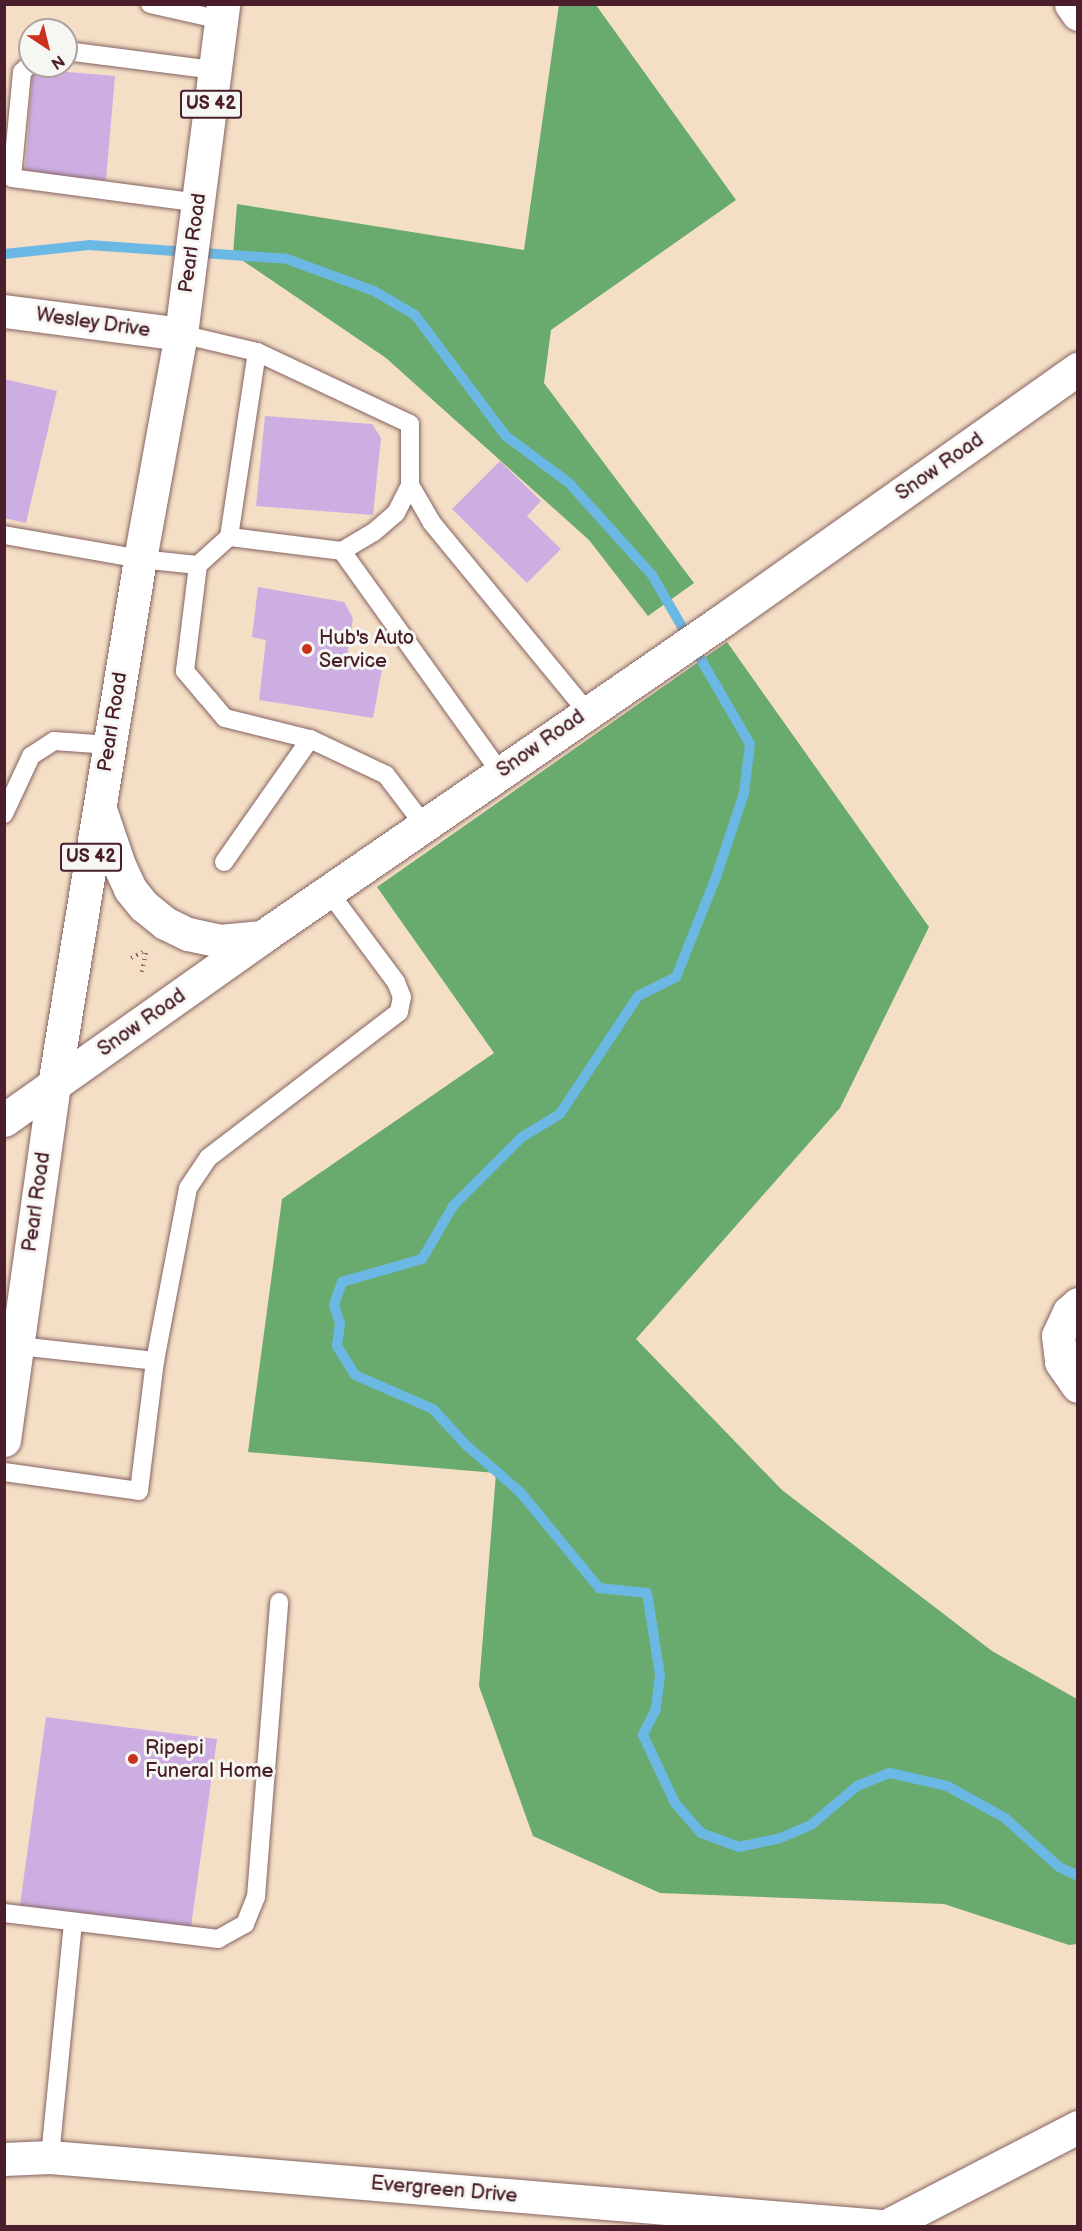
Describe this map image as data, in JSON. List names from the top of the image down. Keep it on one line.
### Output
{"streets":{"main road":["US 42","Pearl Road","Wesley Drive","Snow Road","Evergreen Drive"]},"crossings":[["Pearl Road","Wesley Drive"],["Pearl Road","Snow Road"]],"places":["Hub's Auto Service","Ripepi Funeral Home"],"north":"bottom right"}
